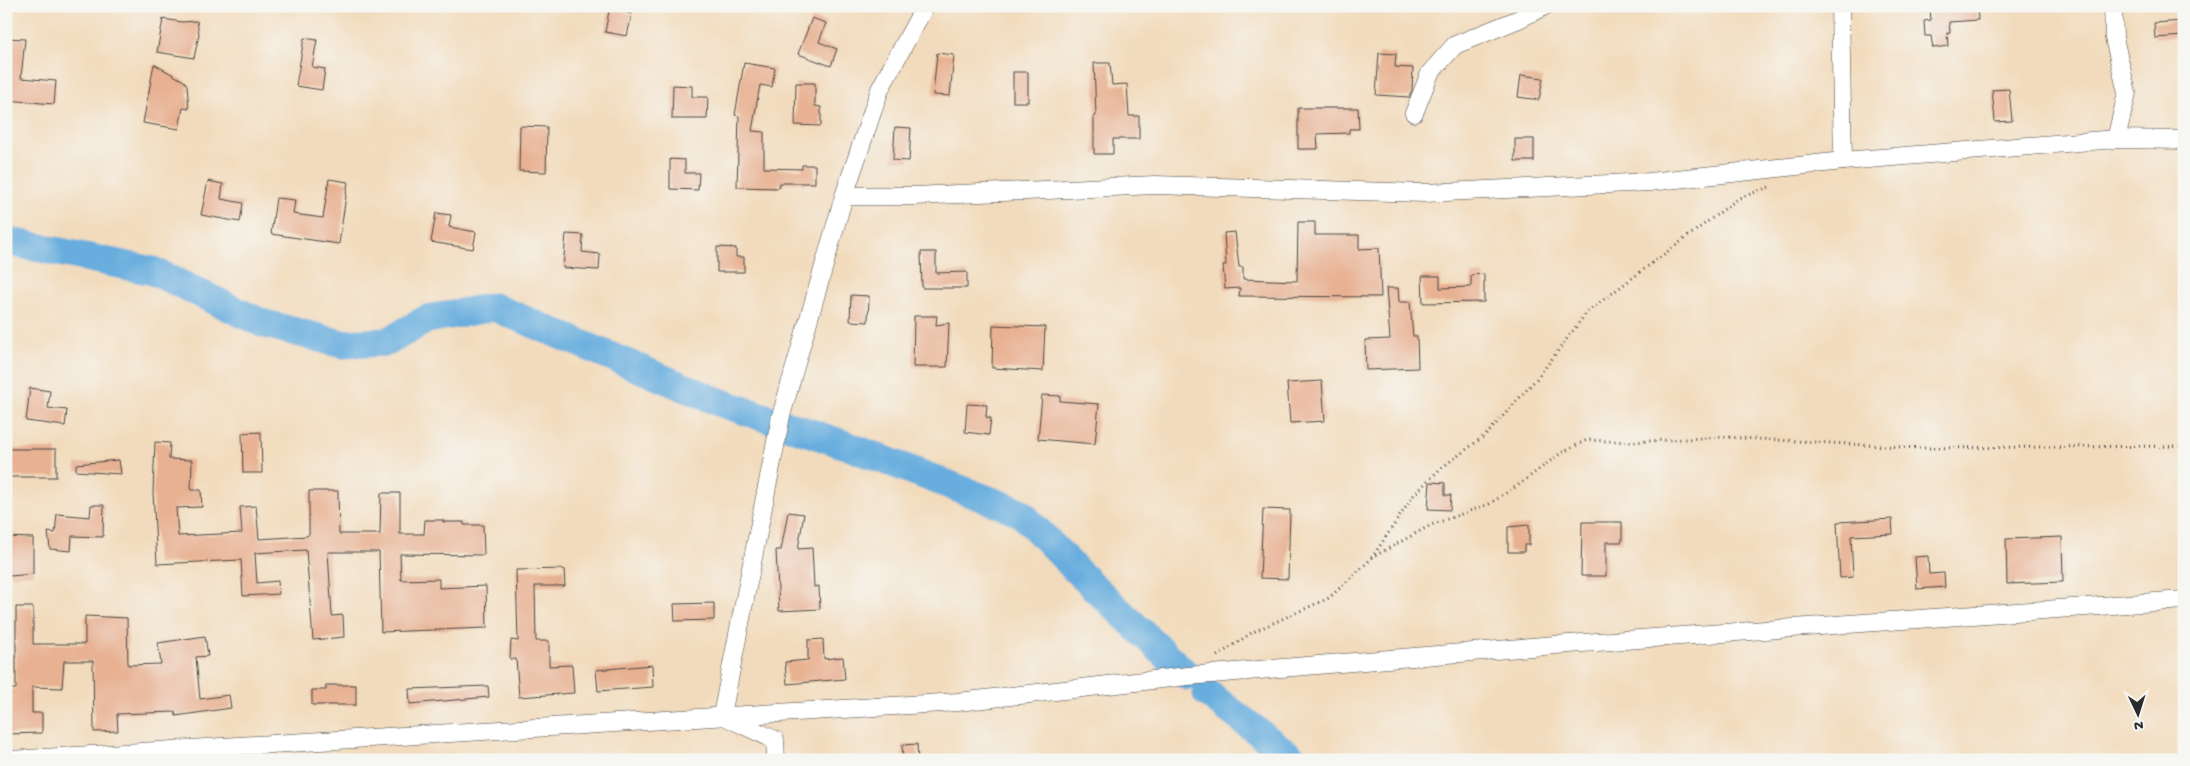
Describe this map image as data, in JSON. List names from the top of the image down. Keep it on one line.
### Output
{"north":"bottom"}
